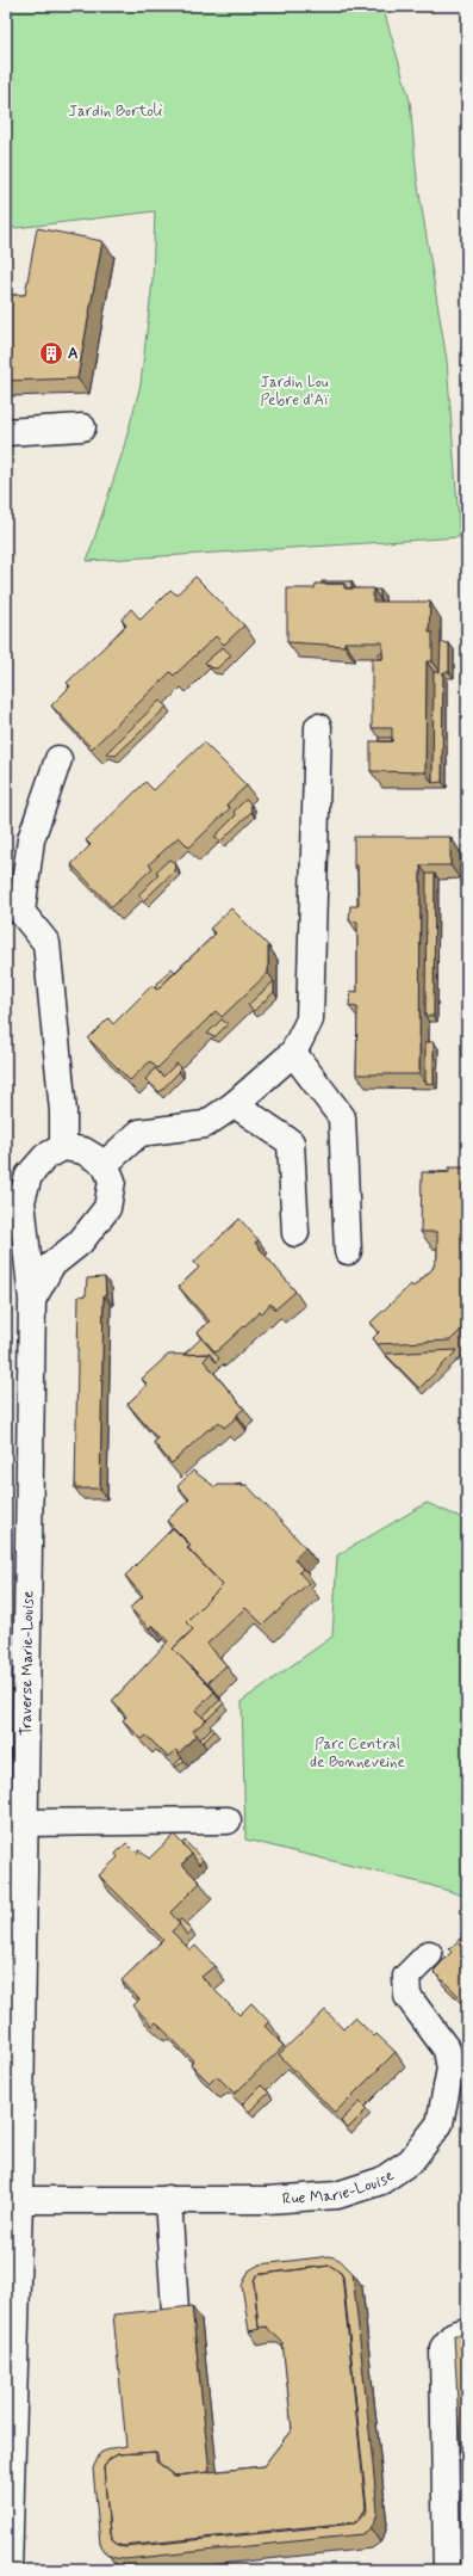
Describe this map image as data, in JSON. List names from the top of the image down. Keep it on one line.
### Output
{"streets":{"street":["Traverse Marie-Louise","Rue Marie-Louise"]},"crossings":[["Traverse Marie-Louise","Rue Marie-Louise"]],"parks":["Jardin Bortoli","Jardin Lou Pebre d'Aï","Parc Central de Bonneveine"],"places":{"building":["A"]}}
